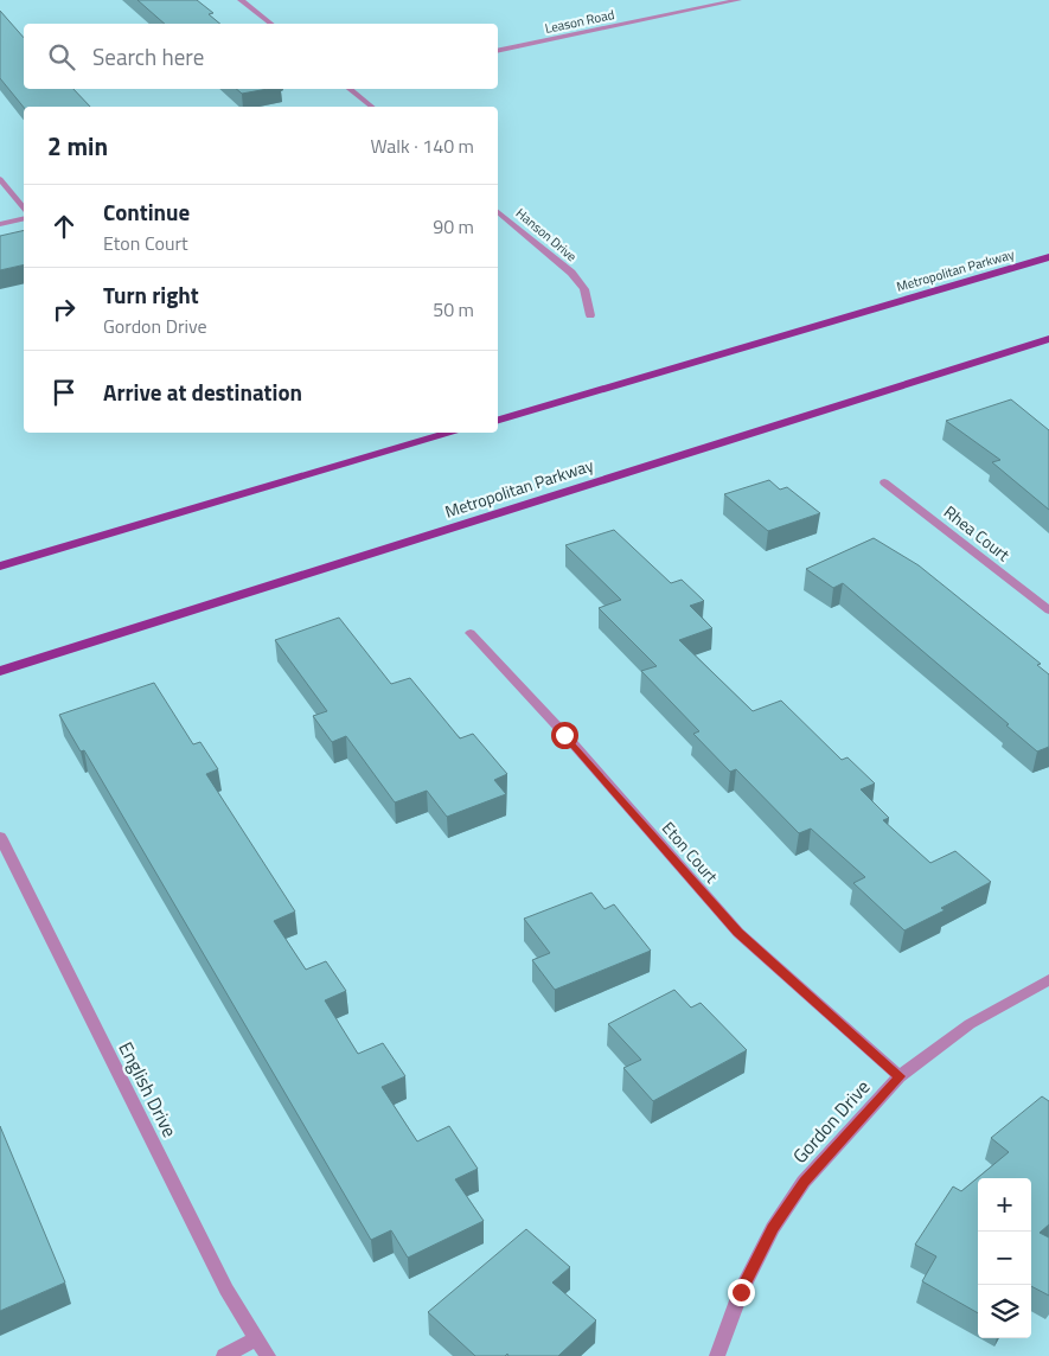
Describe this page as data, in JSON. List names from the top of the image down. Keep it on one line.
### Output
{"streets":{"main road":["Metropolitan Parkway"],"street":["Leason Road","Hanson Drive","Rhea Court","Eton Court","English Drive","Gordon Drive"]},"crossings":[["Eton Court","Gordon Drive"]],"page":{"search":"Search here","heading":["2 min","Walk · 140 m"],"list":[["Continue","Eton Court","90 m"],["Turn right","Gordon Drive","50 m"],"Arrive at destination"],"map_buttons":["+","−"]}}
